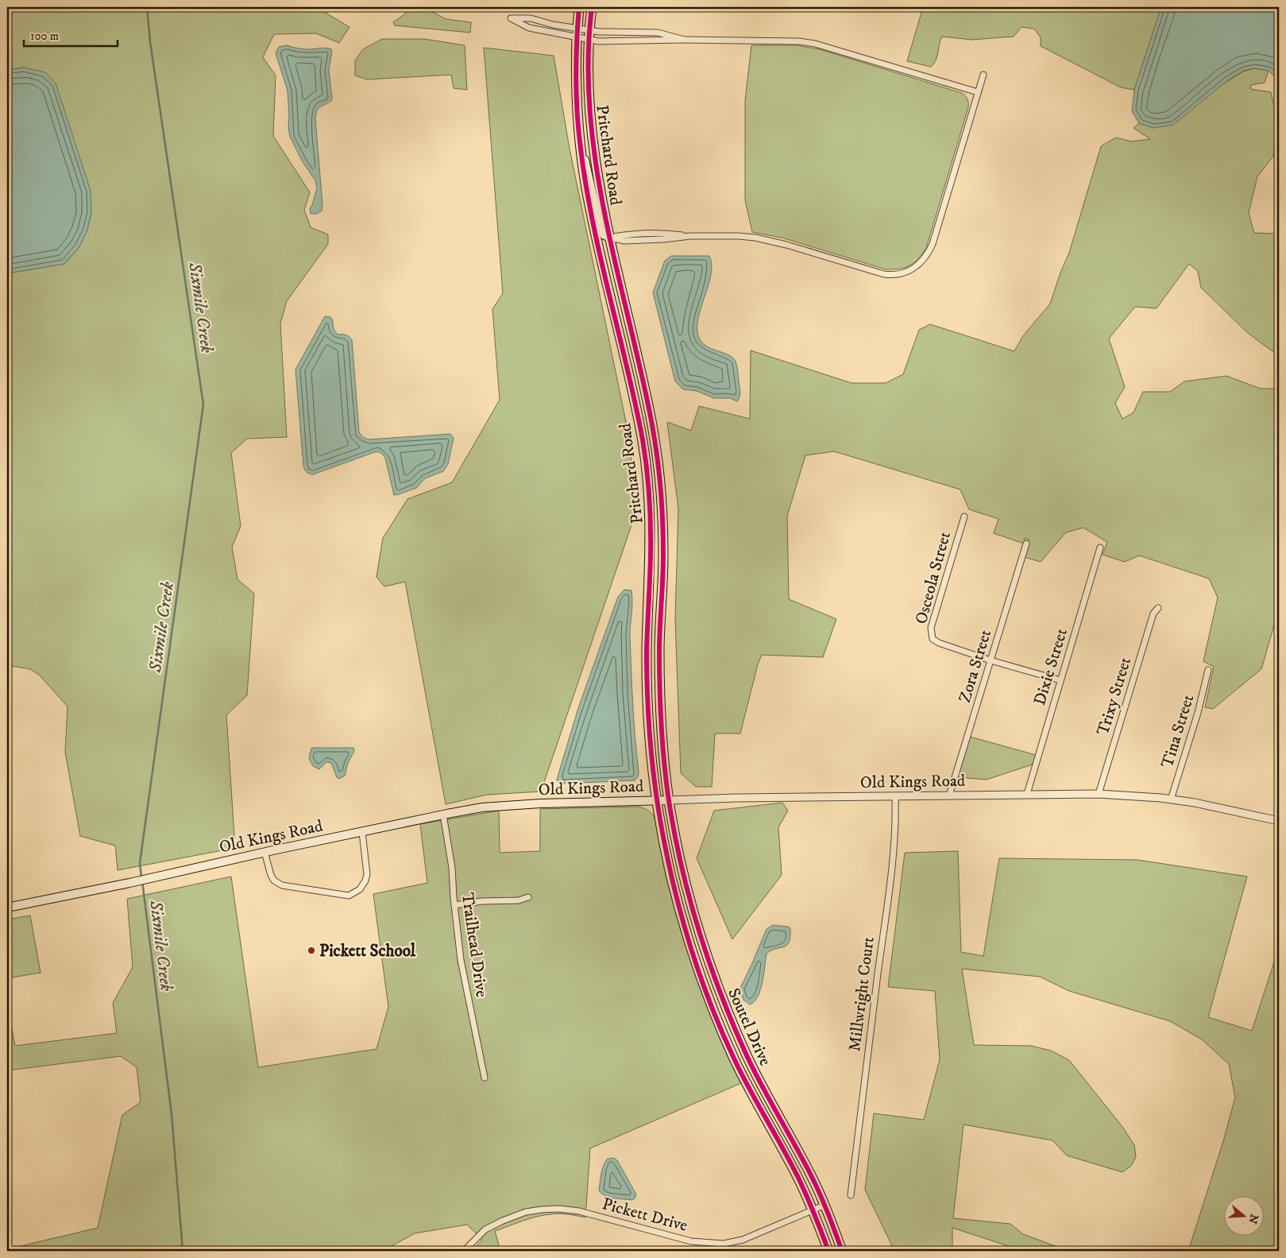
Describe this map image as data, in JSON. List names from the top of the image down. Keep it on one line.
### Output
{"streets":{"main road":["Pritchard Road","Old Kings Road","Soutel Drive"],"street":["Osceola Street","Zora Street","Dixie Street","Trixy Street","Tina Street","Trailhead Drive","Millwright Court","Pickett Drive"]},"crossings":[["Pritchard Road","Old Kings Road"],["Pritchard Road","Soutel Drive"],["Osceola Street","Zora Street"],["Zora Street","Old Kings Road"],["Dixie Street","Old Kings Road"],["Trixy Street","Old Kings Road"],["Tina Street","Old Kings Road"],["Old Kings Road","Trailhead Drive"],["Old Kings Road","Millwright Court"],["Old Kings Road","Soutel Drive"],["Soutel Drive","Pickett Drive"]],"water":["Sixmile Creek"],"places":["Pickett School"],"scale_bar":"100 m","north":"right"}
